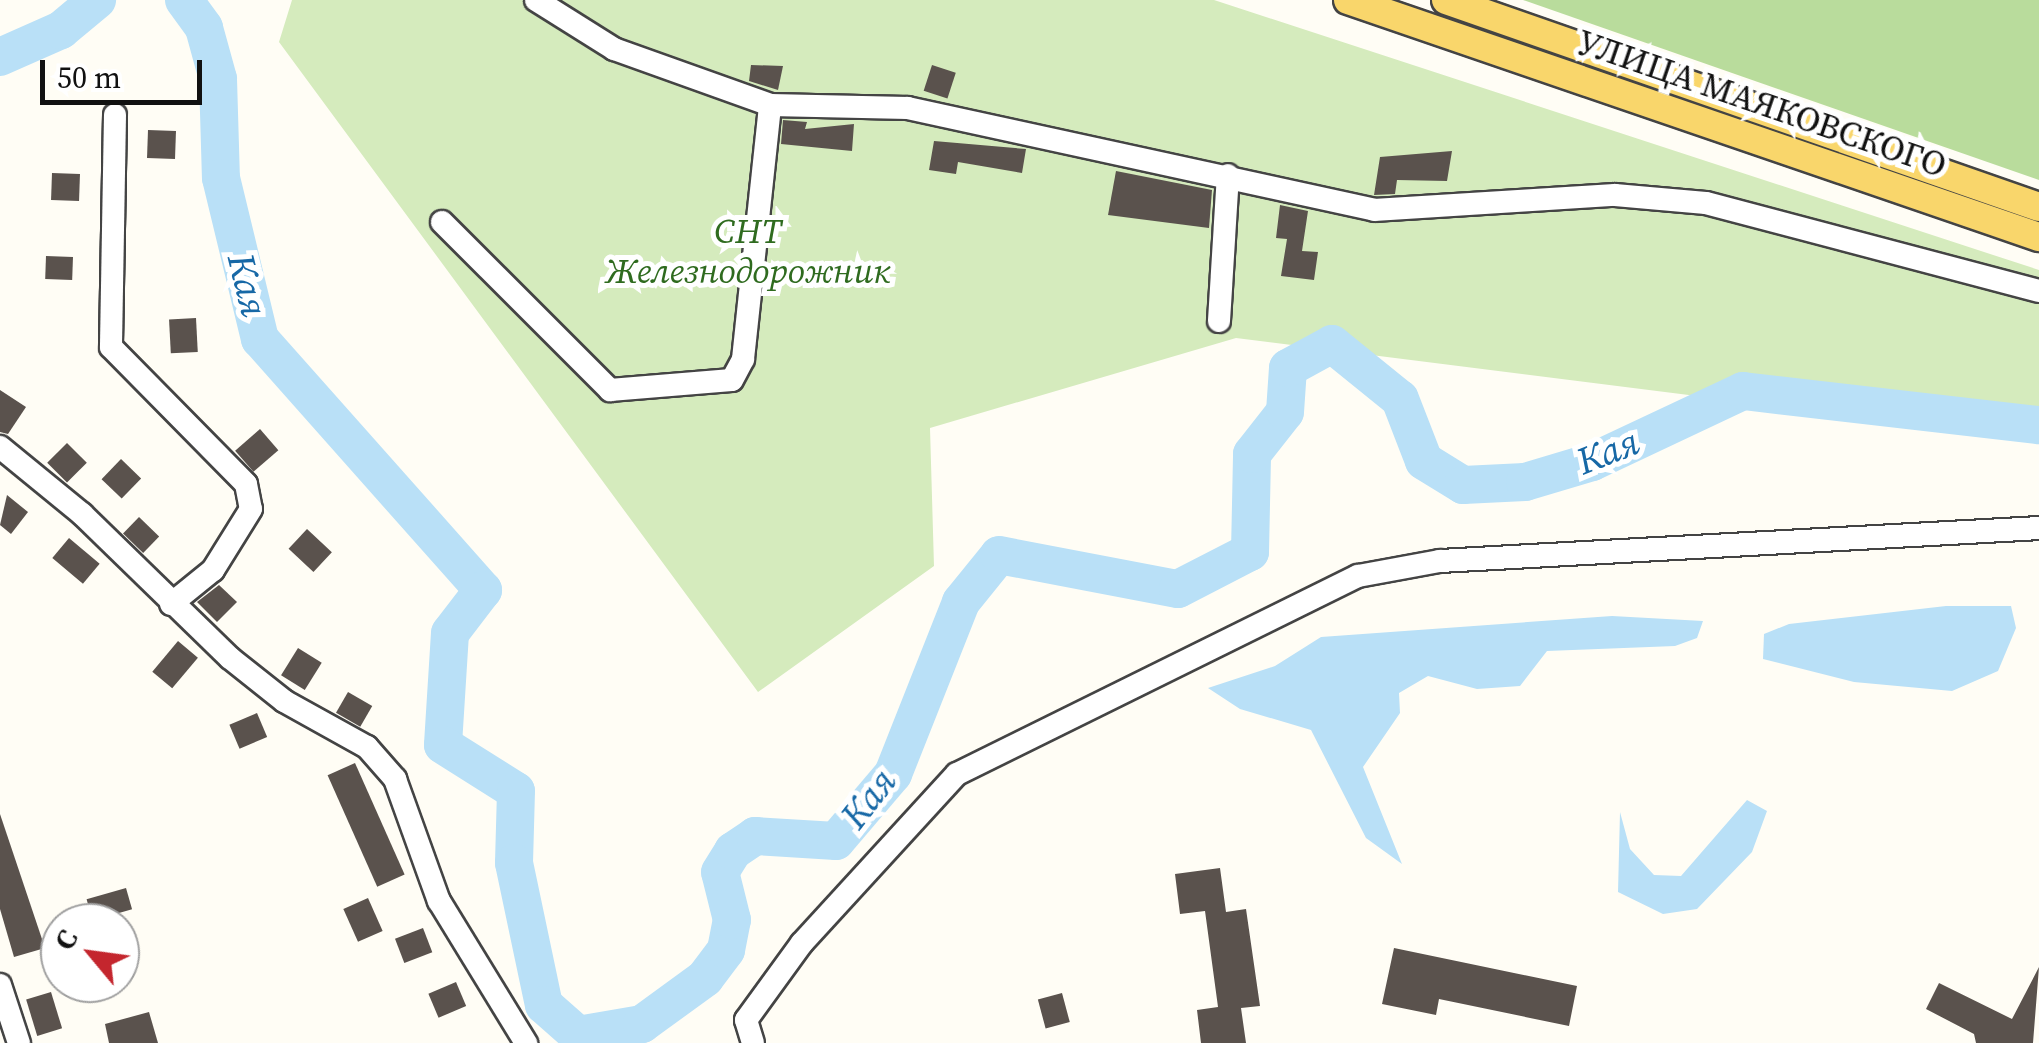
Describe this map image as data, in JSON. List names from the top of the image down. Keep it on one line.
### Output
{"streets":{"main road":["УЛИЦА МАЯКОВСКОГО"]},"water":["Кая"],"parks":["СНТ Железнодорожник"],"scale_bar":"50 m","north":"top left"}
